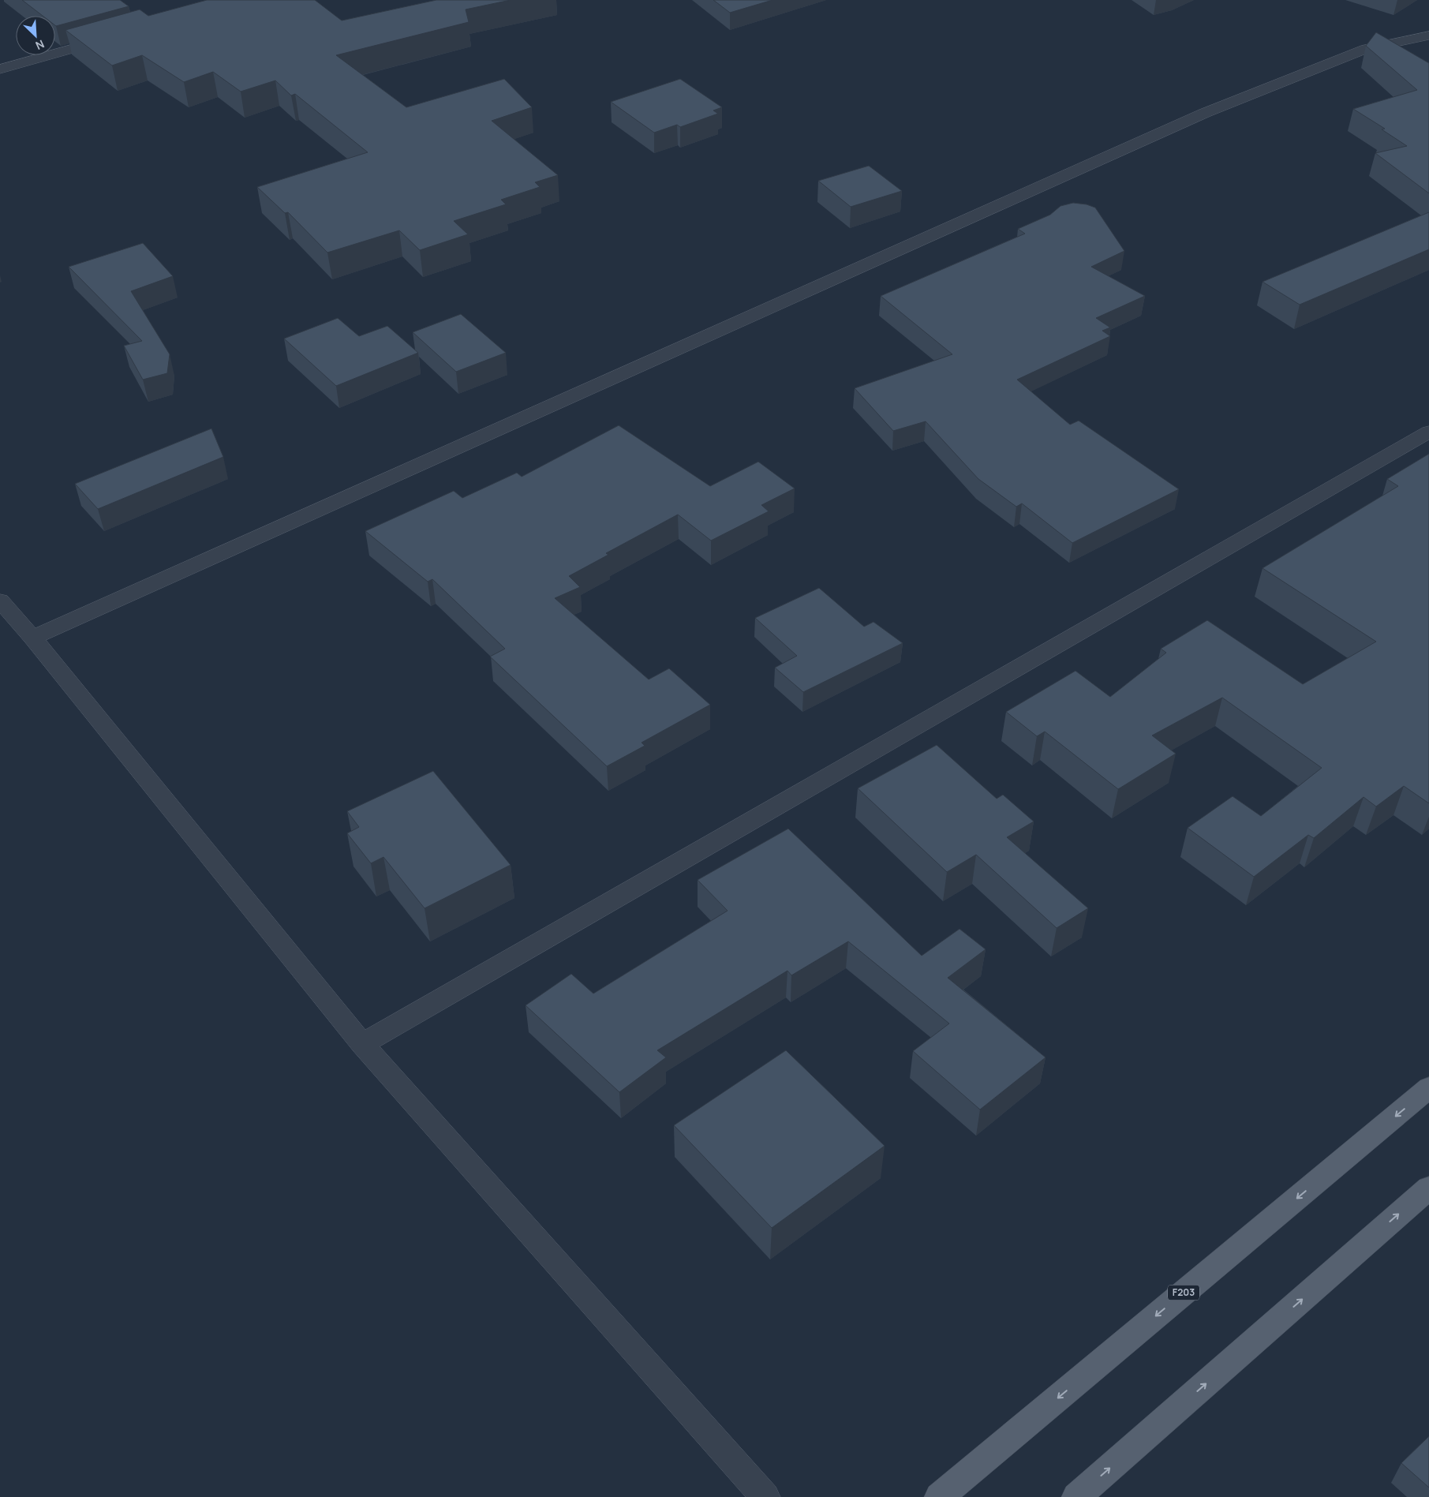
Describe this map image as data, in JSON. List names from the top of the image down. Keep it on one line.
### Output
{"streets":{"main road":["F203"]},"north":"bottom right"}
